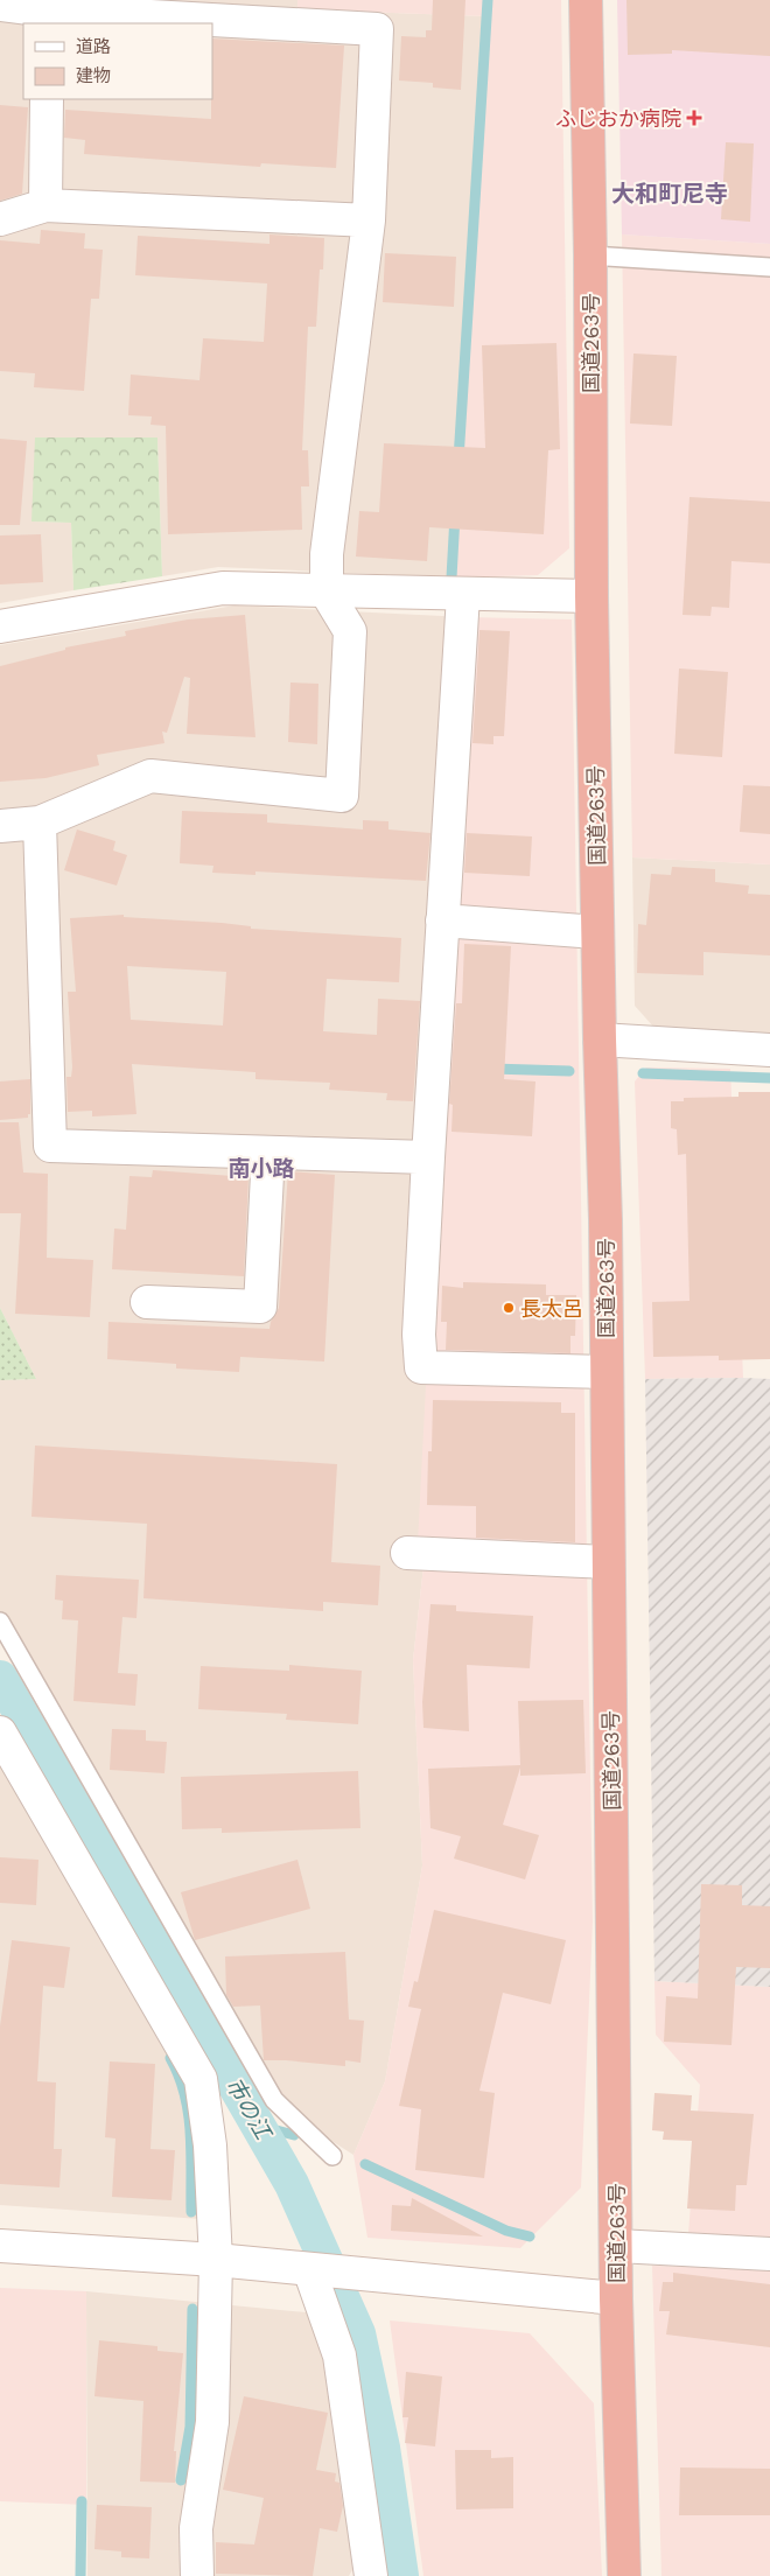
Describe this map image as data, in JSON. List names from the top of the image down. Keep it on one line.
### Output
{"streets":{"highway":["国道263号"]},"districts":["大和町尼寺","南小路"],"water":["市の江"],"places":{"health":["ふじおか病院"],"other":["長太呂"]},"legend":["道路","建物"]}
